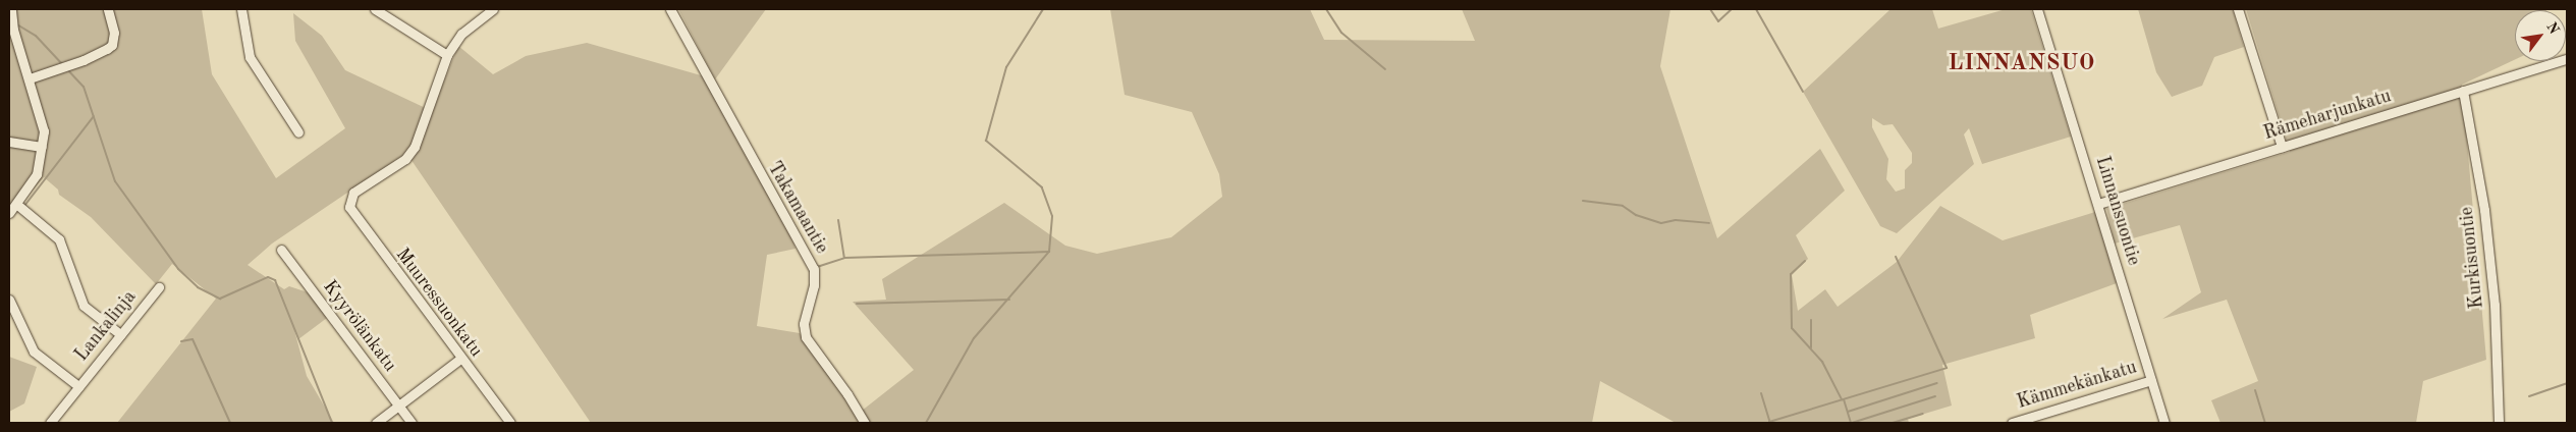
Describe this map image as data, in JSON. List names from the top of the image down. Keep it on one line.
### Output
{"streets":{"street":["Rämeharjunkatu","Takamaantie","Linnansuontie","Kurkisuontie","Muuressuonkatu","Lankalinja","Kyyrölänkatu","Kämmekänkatu"]},"crossings":[["Rämeharjunkatu","Linnansuontie"],["Rämeharjunkatu","Kurkisuontie"],["Linnansuontie","Kämmekänkatu"]],"districts":["LINNANSUO"],"north":"top right"}
